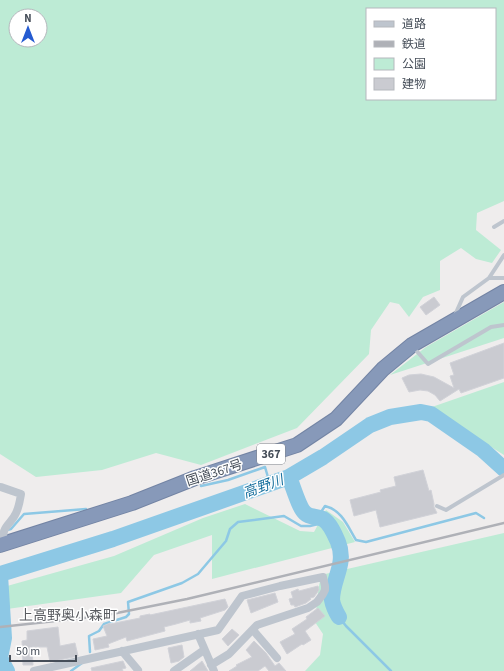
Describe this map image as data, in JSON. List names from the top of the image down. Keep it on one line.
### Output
{"streets":{"highway":["367","国道367号"]},"districts":["上高野奥小森町"],"water":["高野川"],"legend":["道路","鉄道","公園","建物"],"scale_bar":"50 m","north":"top"}
